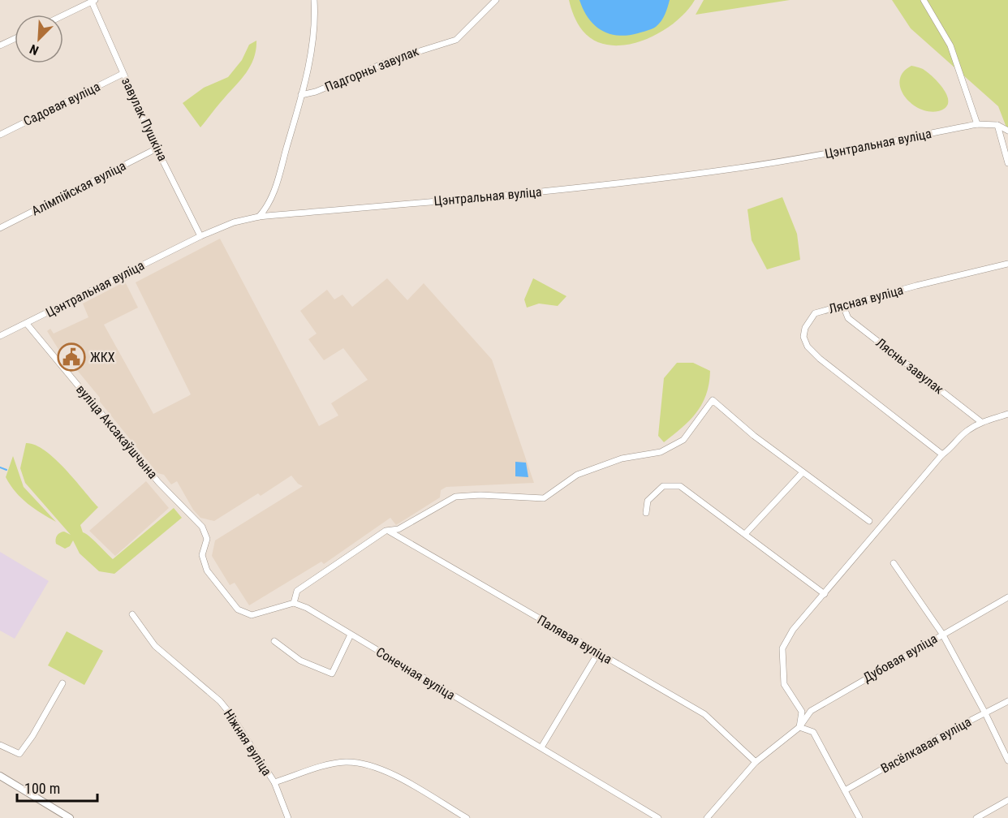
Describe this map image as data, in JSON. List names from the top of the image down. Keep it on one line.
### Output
{"streets":{"street":["Падгорны завулак","Садовая вуліца","завулак Пушкіна","Цэнтральная вуліца","Алімпійская вуліца","Лясная вуліца","Лясны завулак","вуліца Аксакаўшчына","Палявая вуліца","Дубовая вуліца","Сонечная вуліца","Ніжняя вуліца","Вясёлкавая вуліца"]},"crossings":[["Садовая вуліца","завулак Пушкіна"],["завулак Пушкіна","Цэнтральная вуліца"],["завулак Пушкіна","Алімпійская вуліца"],["Цэнтральная вуліца","вуліца Аксакаўшчына"],["Лясная вуліца","Лясны завулак"],["вуліца Аксакаўшчына","Сонечная вуліца"],["Палявая вуліца","Дубовая вуліца"]],"places":{"public building":["ЖКХ"]},"scale_bar":"100 m","north":"bottom left"}
